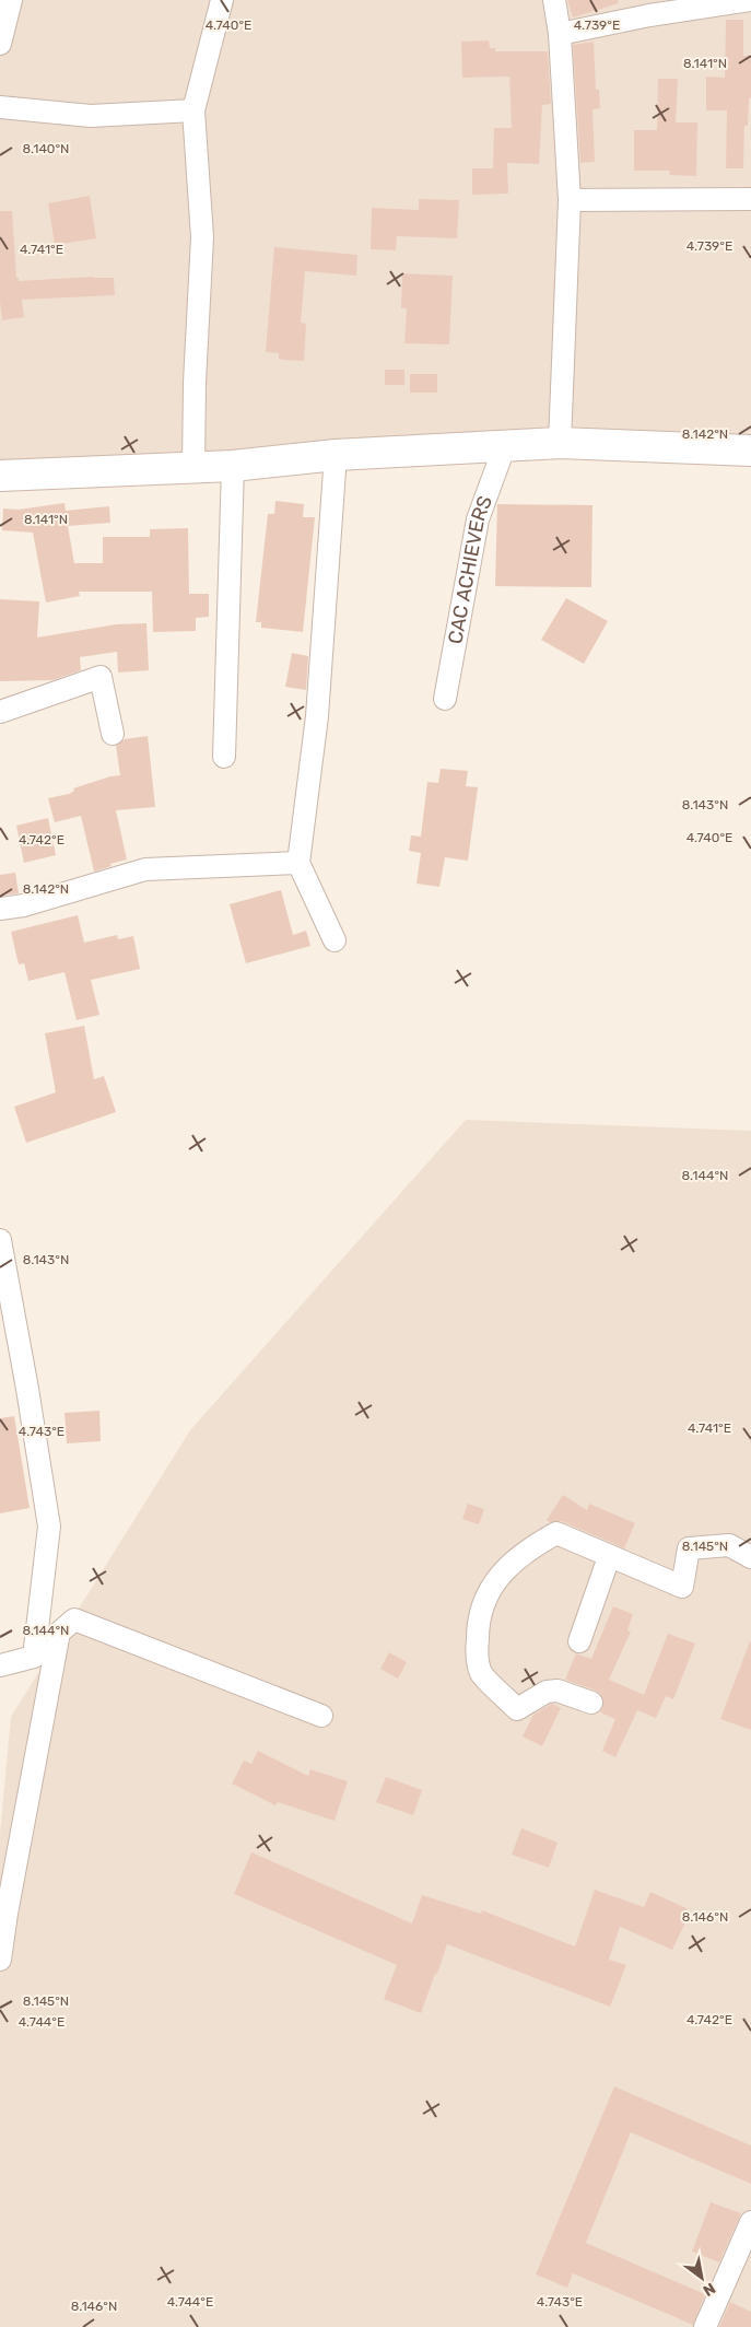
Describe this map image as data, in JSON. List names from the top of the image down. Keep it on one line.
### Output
{"streets":{"street":["CAC ACHIEVERS"]},"north":"bottom right","coordinates":["4.740°E","4.739°E","8.141°N","8.140°N","4.741°E","8.142°N","8.143°N","4.742°E","8.144°N","4.743°E","8.145°N","8.146°N","4.744°E"]}
